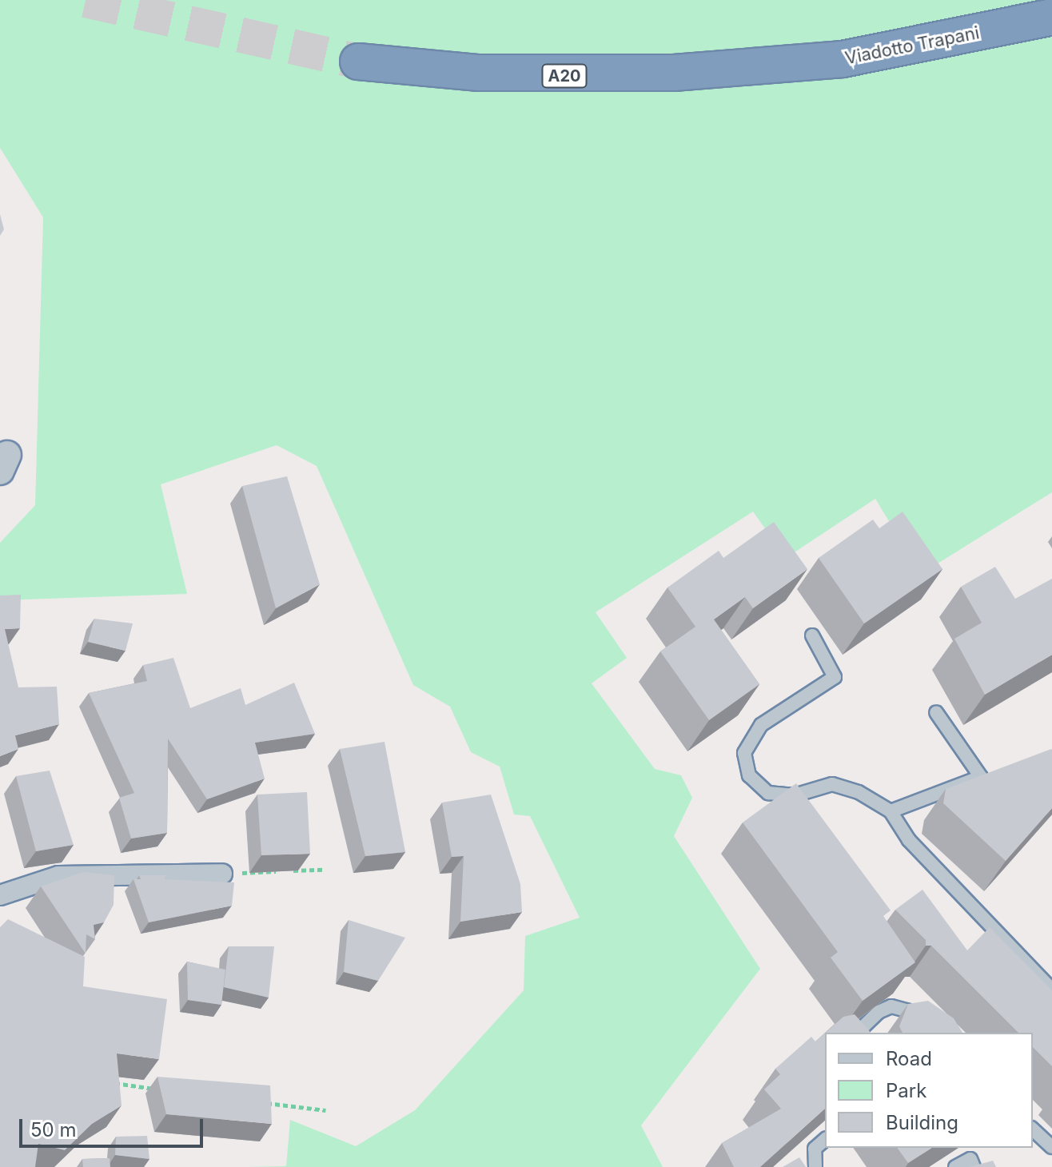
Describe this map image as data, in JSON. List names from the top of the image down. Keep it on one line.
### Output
{"streets":{"highway":["Viadotto Trapani","A20"]},"legend":["Road","Park","Building"],"scale_bar":"50 m"}
